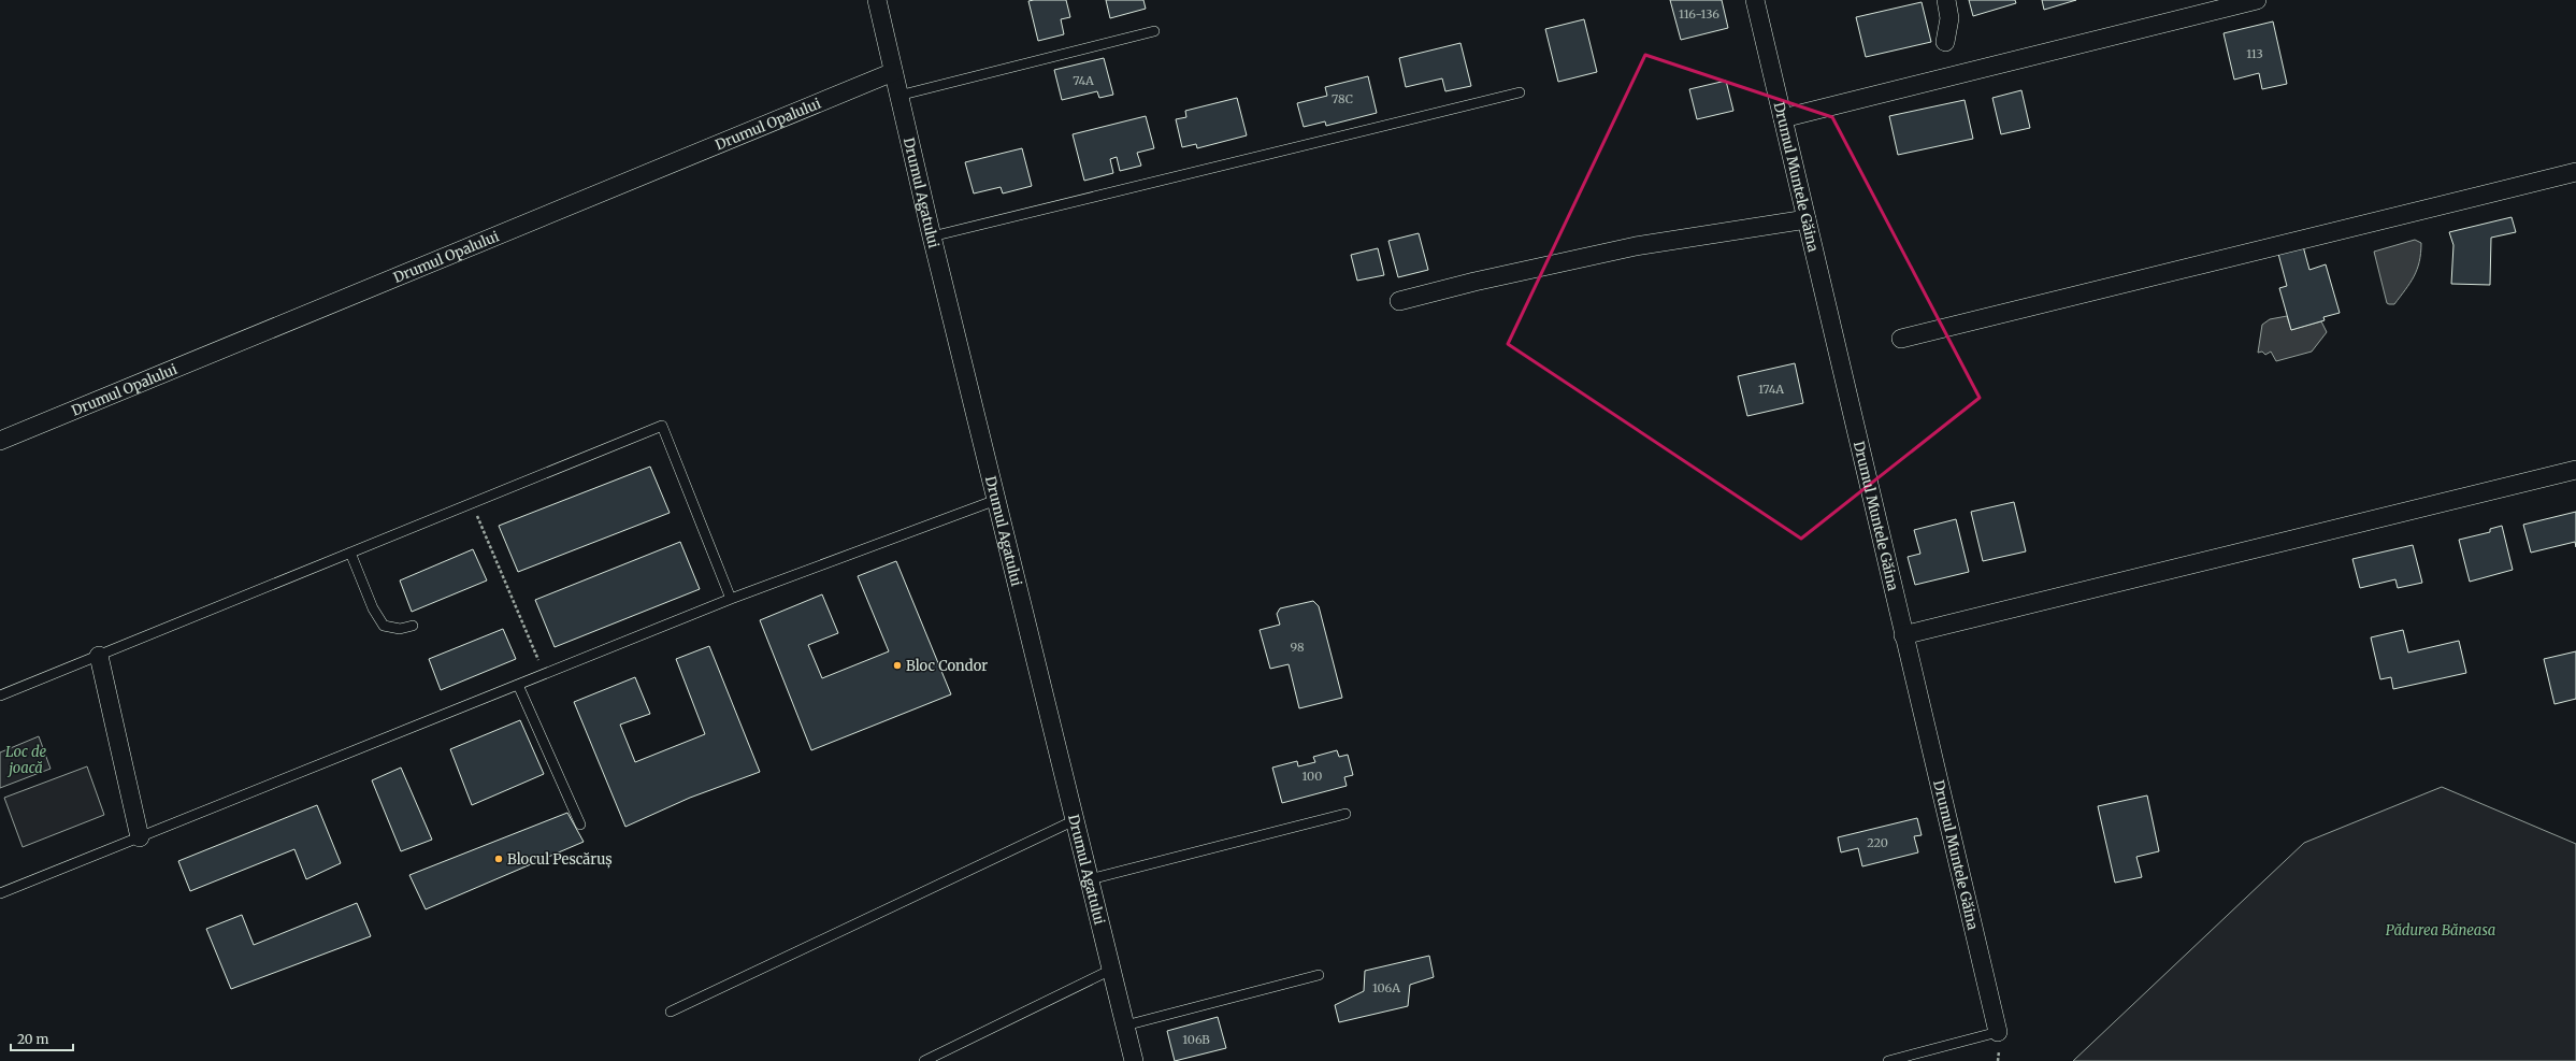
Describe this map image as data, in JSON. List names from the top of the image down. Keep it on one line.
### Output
{"streets":{"street":["Drumul Opalului","Drumul Muntele Găina","Drumul Agatului"]},"crossings":[["Drumul Opalului","Drumul Agatului"]],"parks":["Loc de joacă","Pădurea Băneasa"],"places":["Bloc Condor","Blocul Pescăruș"],"house_numbers":["116-136","113","74A","78C","174A","98","100","220","106A","106B"],"scale_bar":"20 m"}
